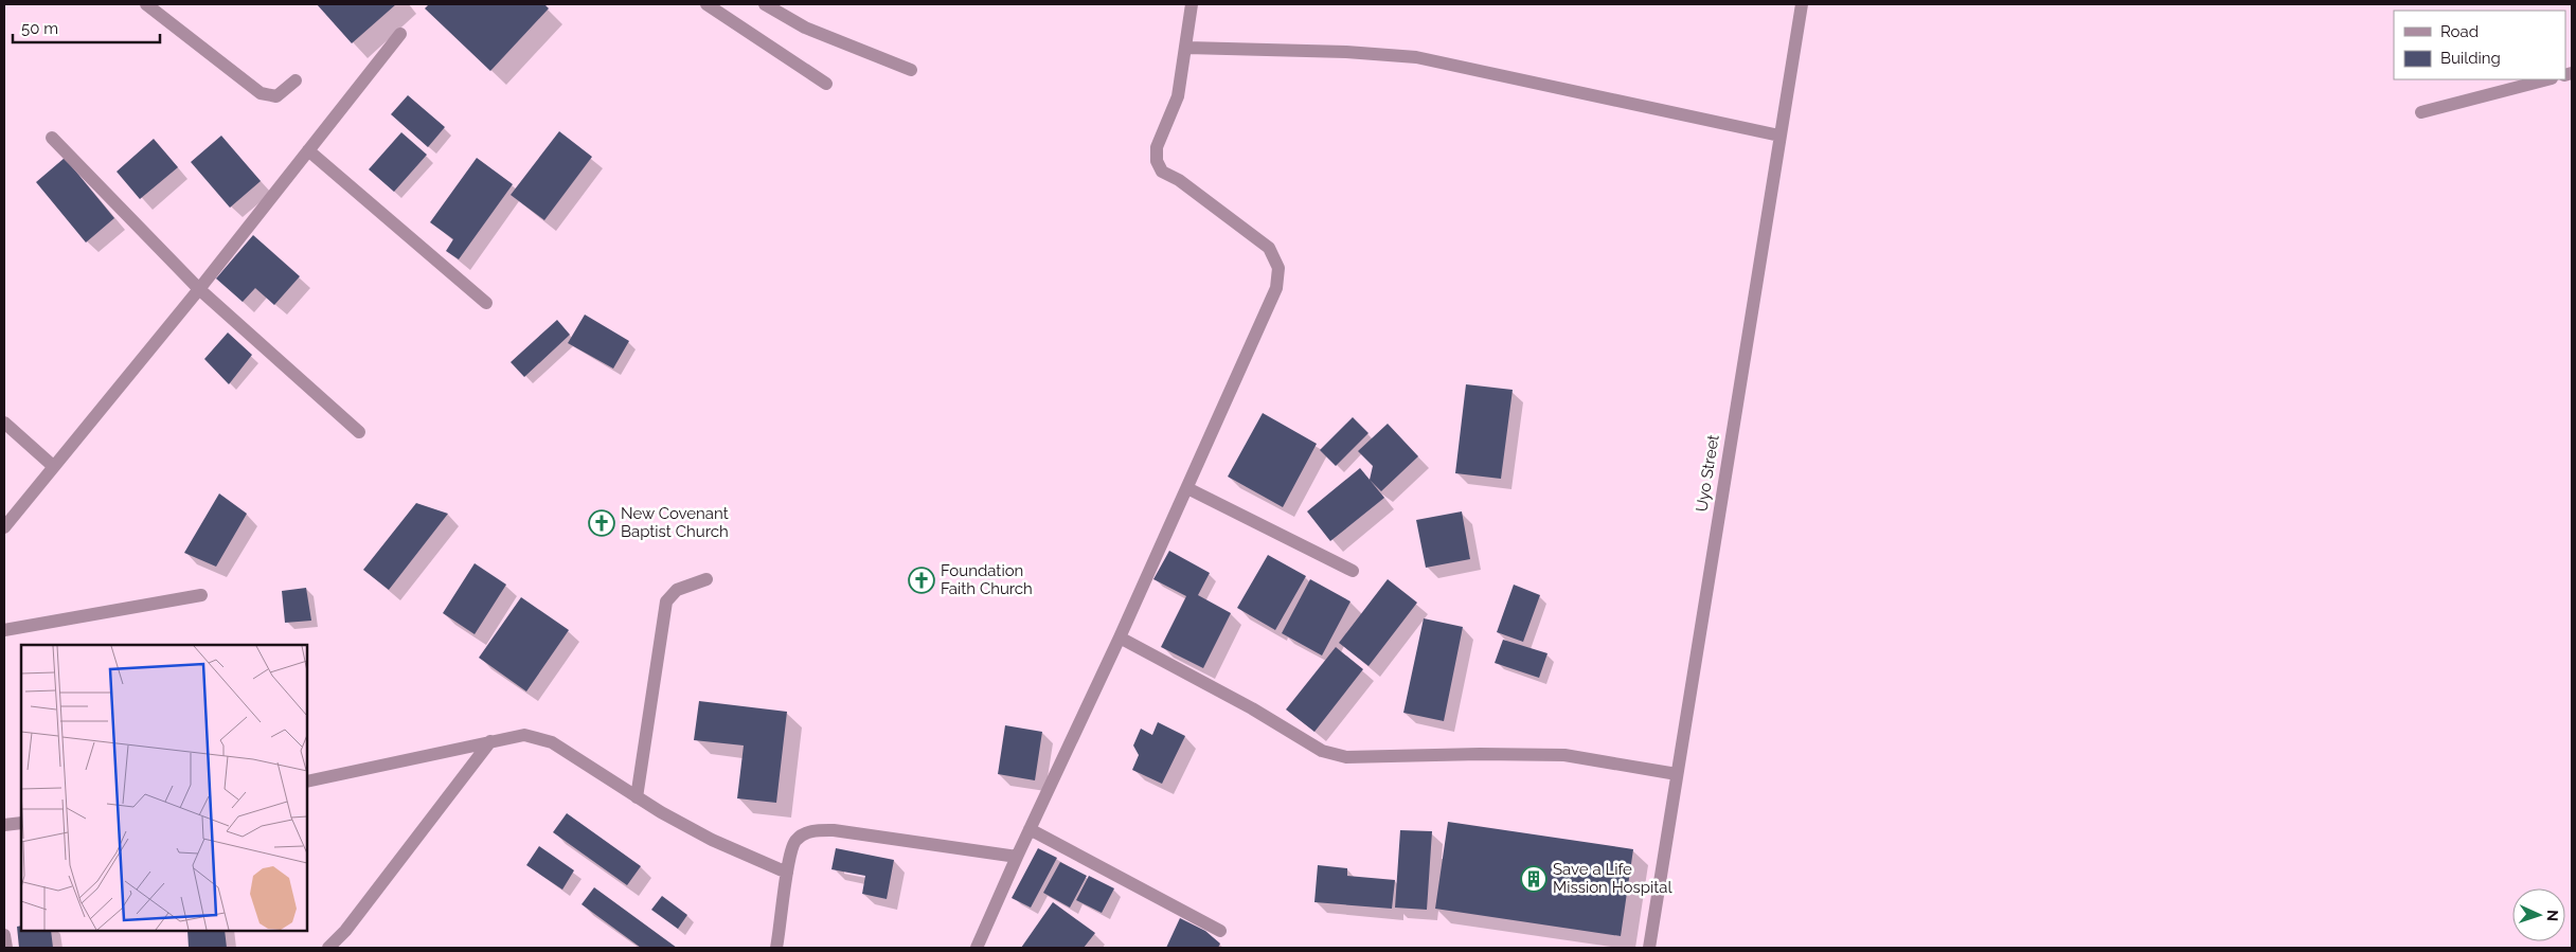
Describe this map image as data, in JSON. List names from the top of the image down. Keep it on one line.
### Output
{"streets":{"street":["Uyo Street"]},"places":{"church":["New Covenant Baptist Church","Foundation Faith Church"],"building":["Save a Life Mission Hospital"]},"legend":["Road","Building"],"scale_bar":"50 m","north":"right"}
